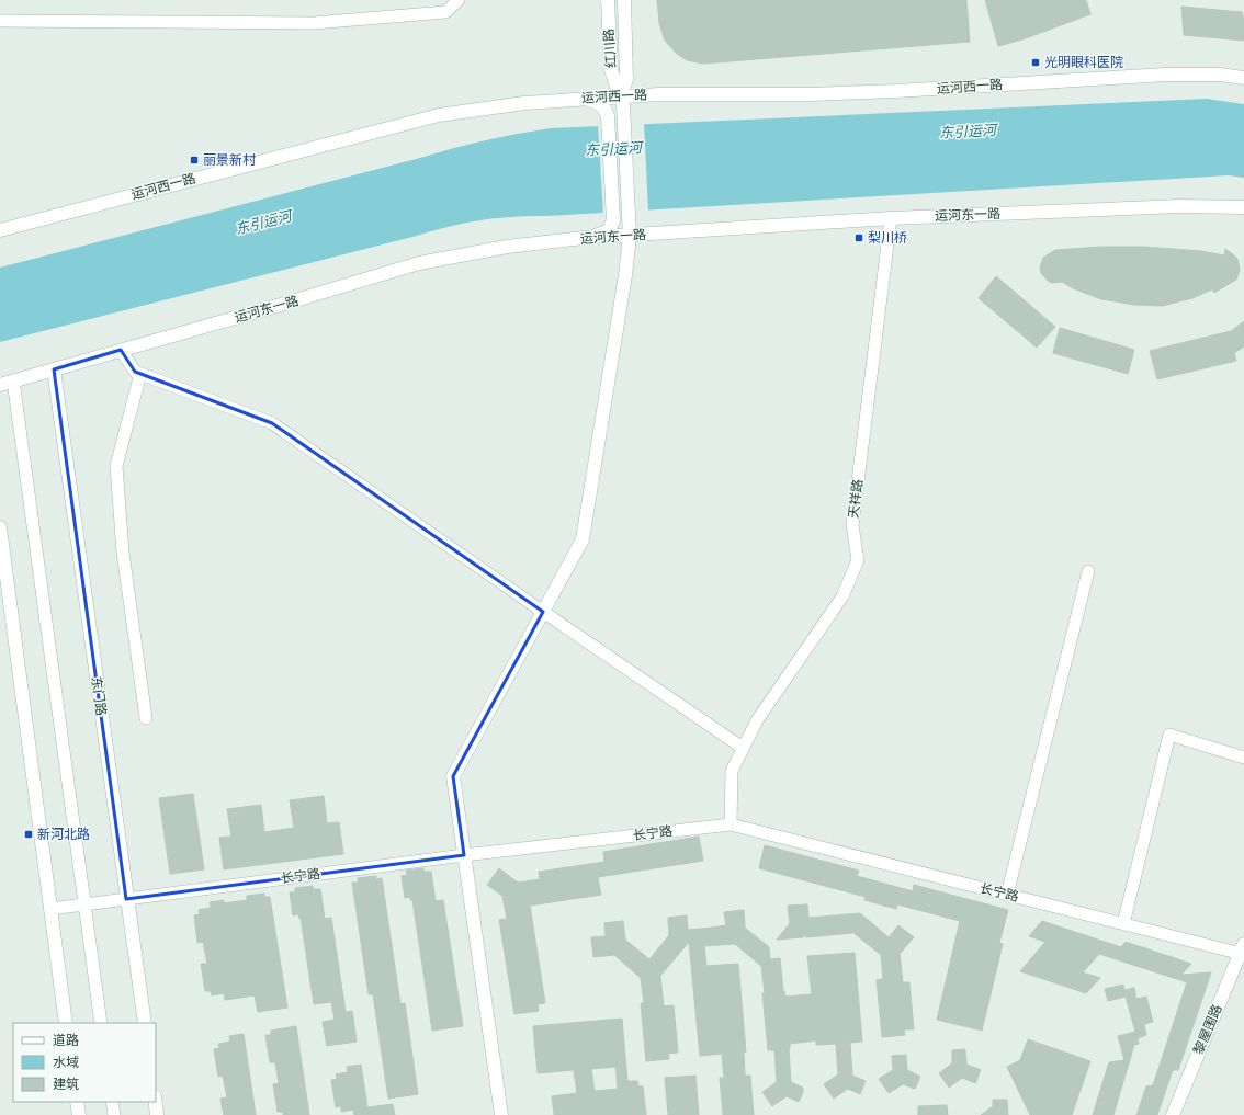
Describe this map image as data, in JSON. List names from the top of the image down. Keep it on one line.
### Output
{"streets":{"street":["红川路","运河西一路","运河东一路","天祥路","东门路","长宁路","黎屋围路"]},"crossings":[["红川路","运河西一路"],["红川路","运河东一路"],["红川路","长宁路"],["运河东一路","天祥路"],["运河东一路","东门路"],["天祥路","长宁路"],["东门路","长宁路"],["长宁路","黎屋围路"]],"water":["东引运河"],"places":{"transit":["光明眼科医院","丽景新村","梨川桥","新河北路"]},"legend":["道路","水域","建筑"]}
